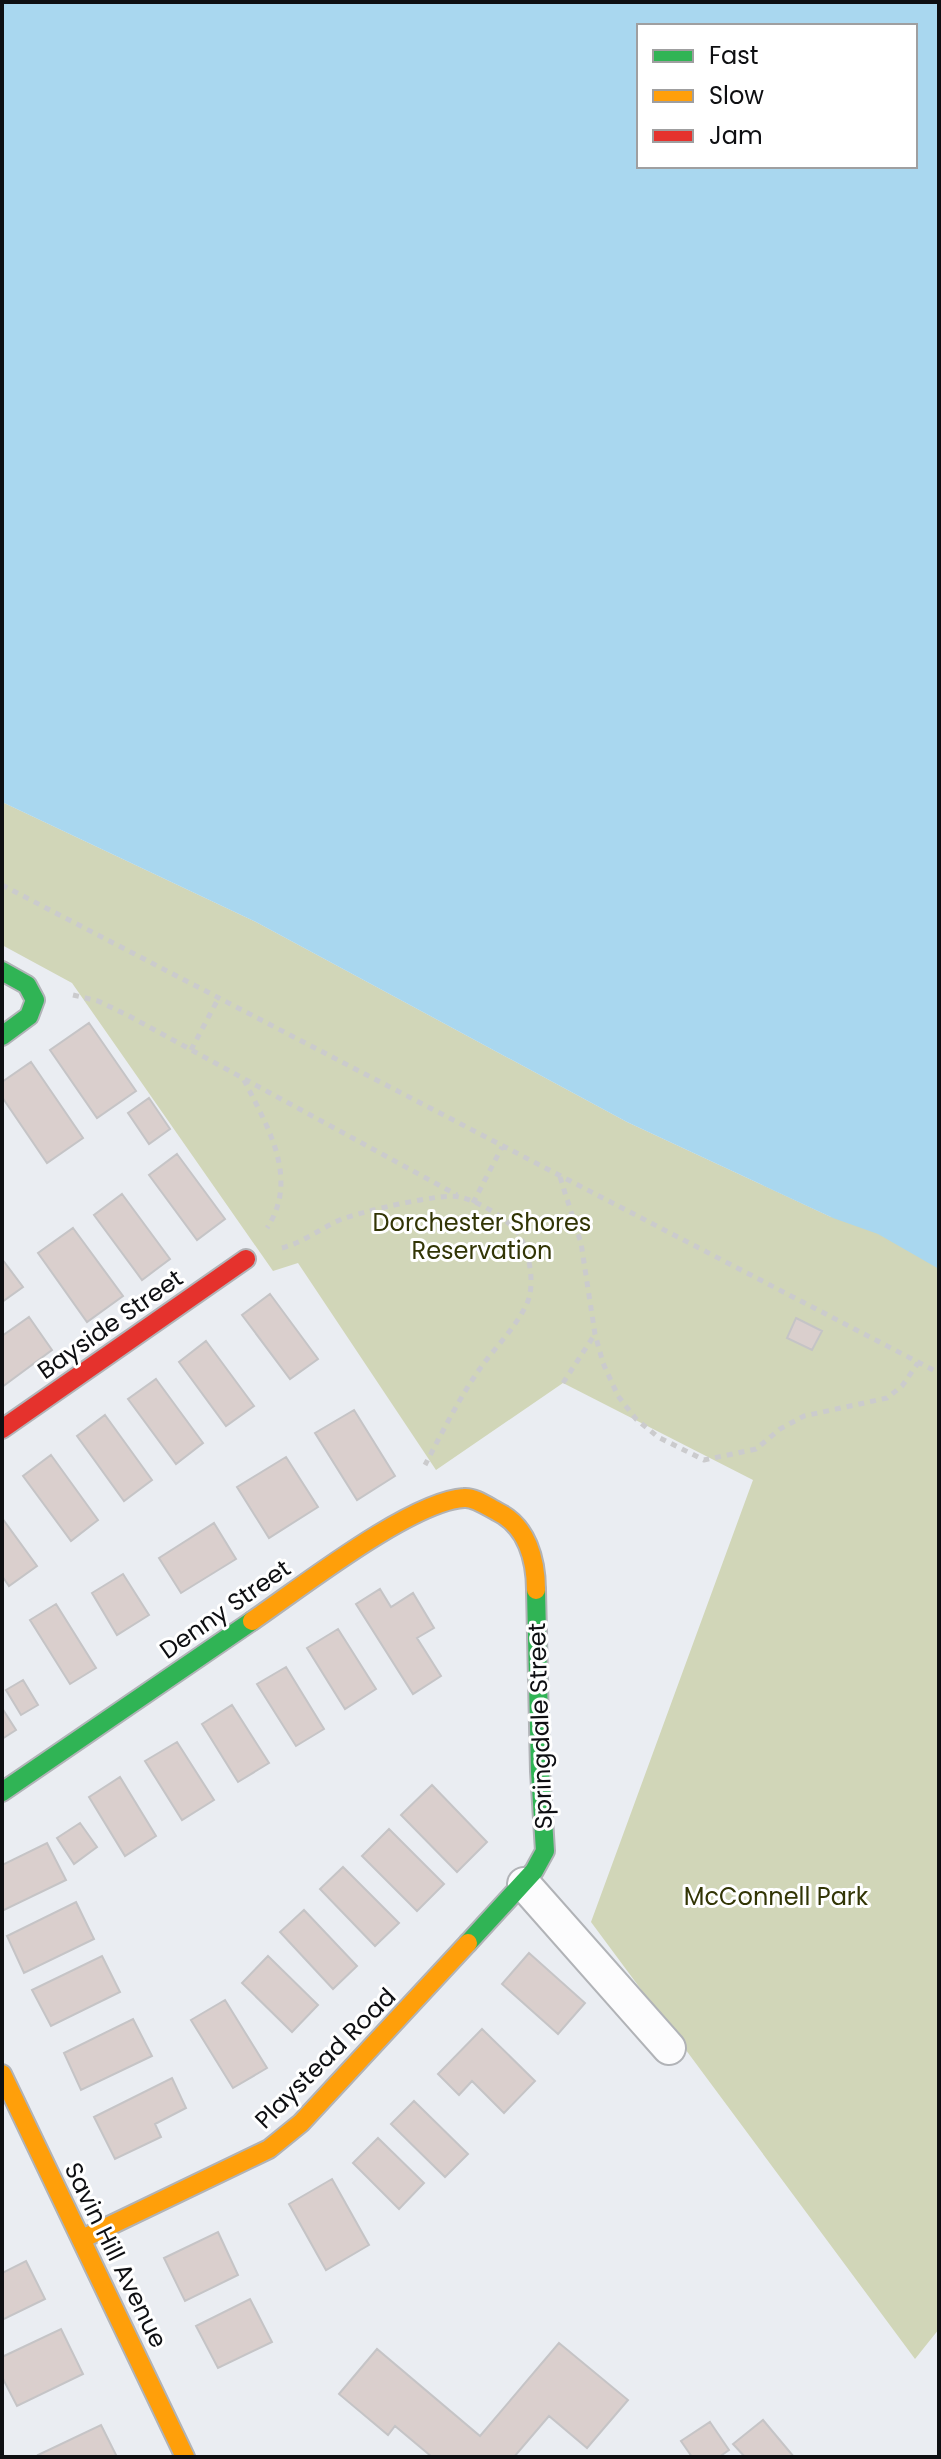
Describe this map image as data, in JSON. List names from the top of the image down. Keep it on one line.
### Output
{"streets":{"street":["Bayside Street","Denny Street","Springdale Street","Playstead Road","Savin Hill Avenue"]},"crossings":[["Denny Street","Springdale Street"],["Springdale Street","Playstead Road"],["Playstead Road","Savin Hill Avenue"]],"parks":["Dorchester Shores Reservation","McConnell Park"],"legend":["Fast","Slow","Jam"]}
